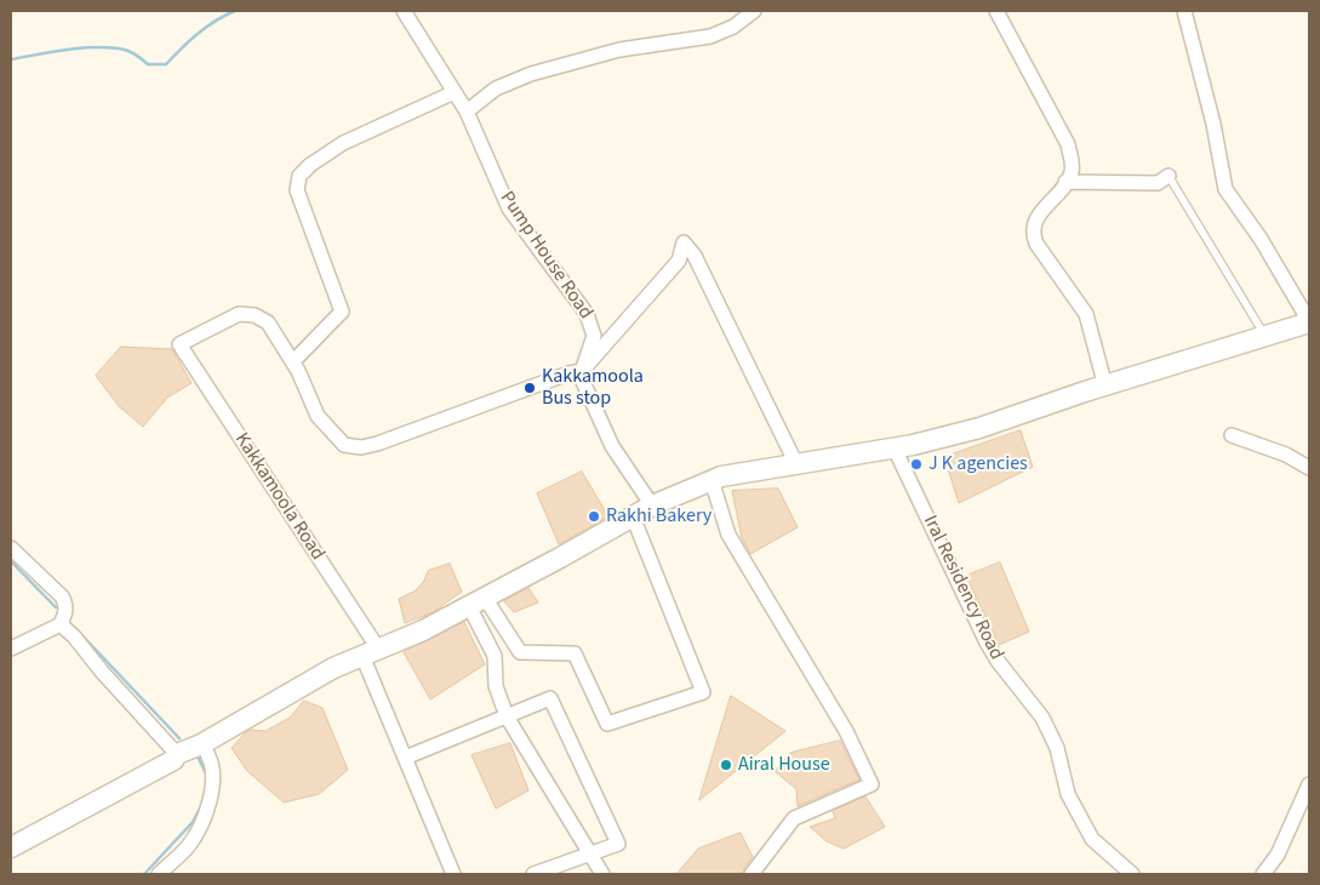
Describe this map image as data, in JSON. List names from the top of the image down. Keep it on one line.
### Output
{"streets":{"street":["Pump House Road","Kakkamoola Road","Iral Residency Road"]},"places":["Kakkamoola Bus stop","J K agencies","Rakhi Bakery","Airal House"]}
